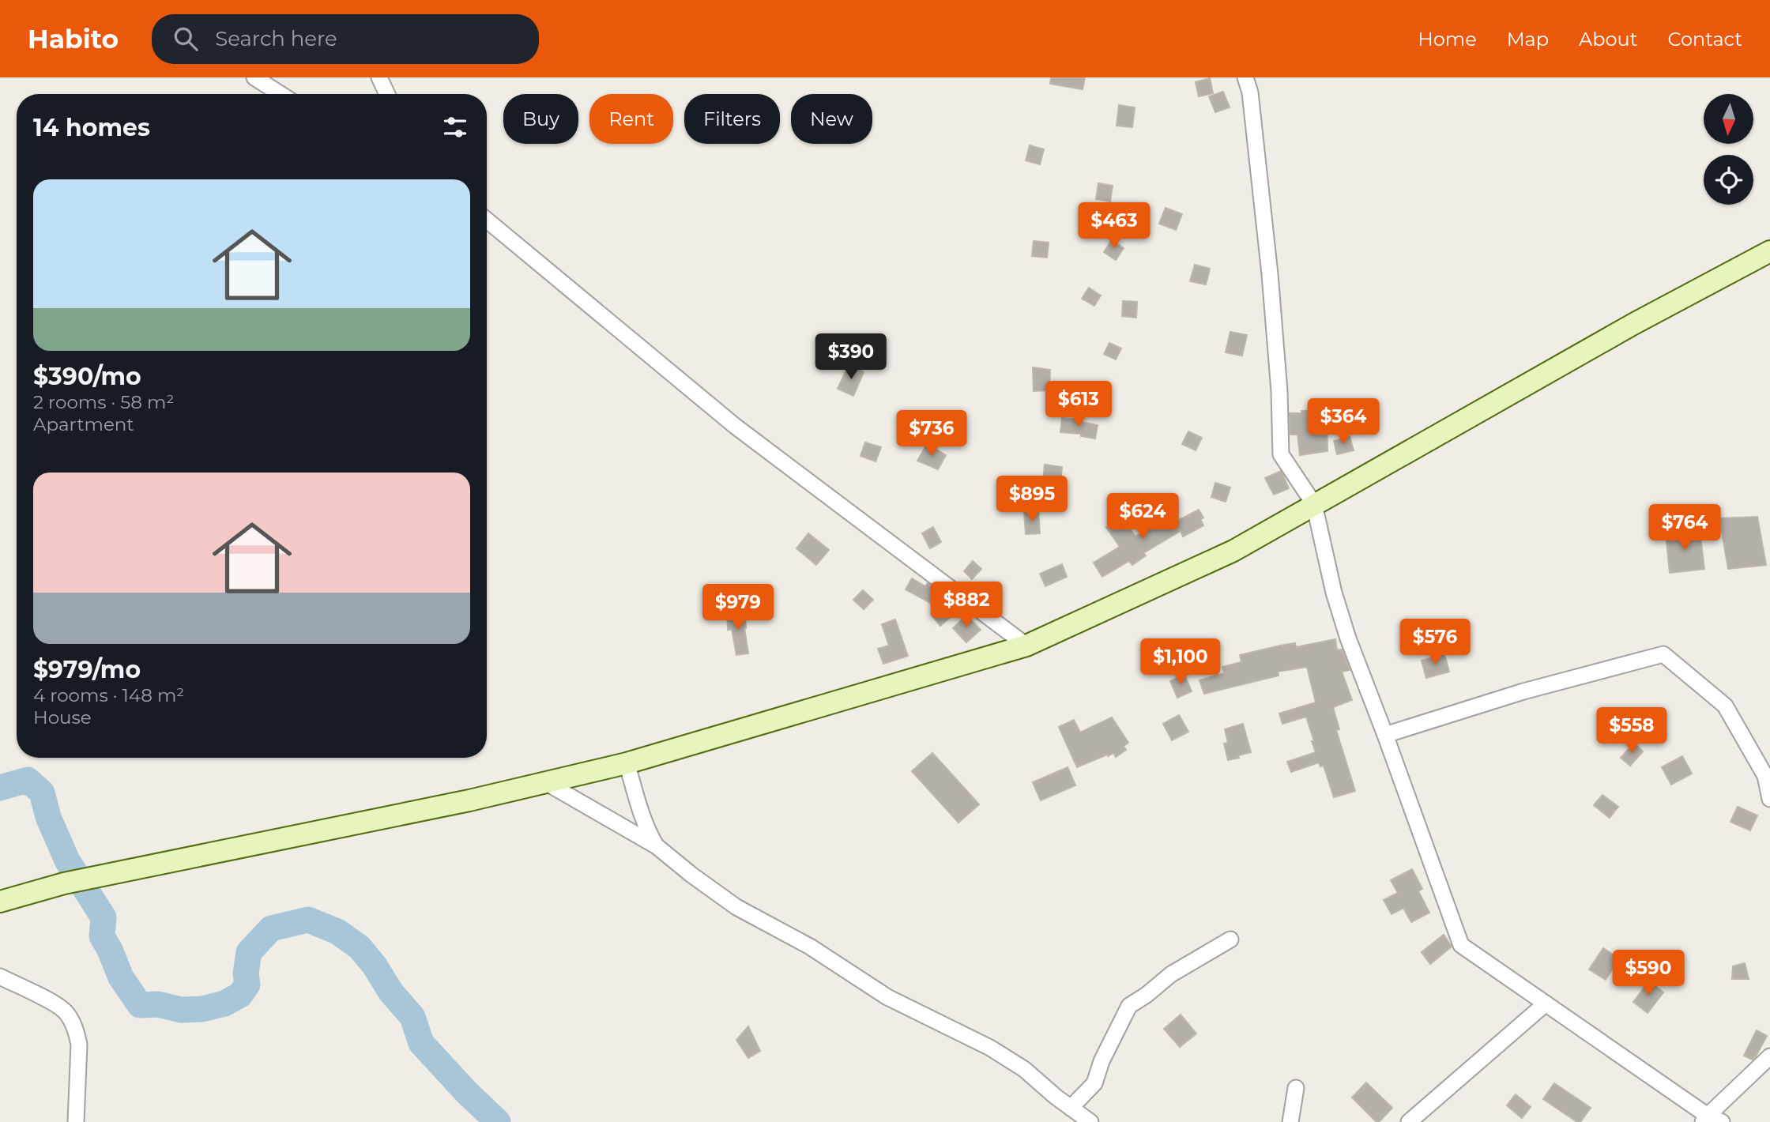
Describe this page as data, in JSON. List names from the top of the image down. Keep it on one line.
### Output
{"north":"bottom","page":{"header":"Habito","search":"Search here","nav":["Home","Map","About","Contact"],"chip":["Buy","Rent","Filters","New"],"heading":"14 homes","list":[{"name":"$390/mo","note":"2 rooms · 58 m² · Apartment"},{"name":"$979/mo","note":"4 rooms · 148 m² · House"}],"price":["$463","$390","$613","$364","$736","$895","$624","$764","$882","$979","$576","$1,100","$558","$590"]}}
